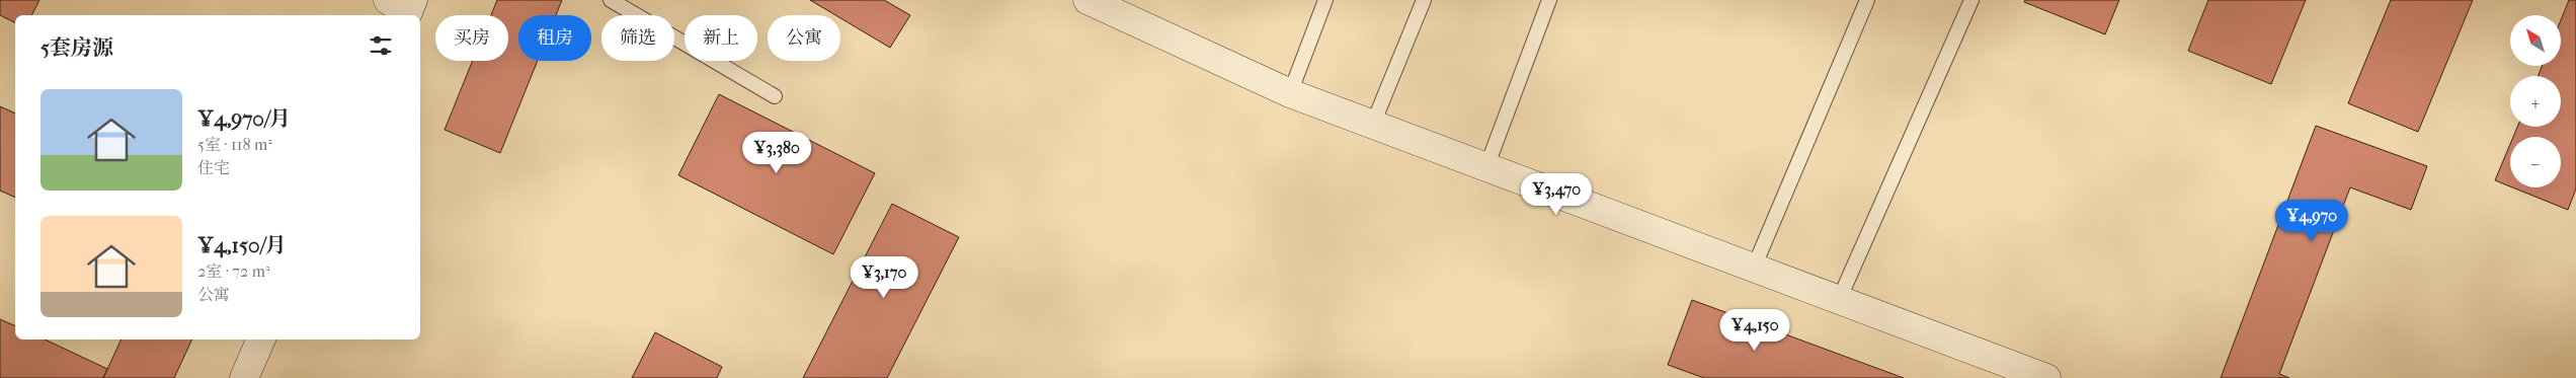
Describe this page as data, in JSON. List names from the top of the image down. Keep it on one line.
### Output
{"north":"top left","page":{"map_buttons":["+","−"],"chip":["买房","租房","筛选","新上","公寓"],"heading":"5套房源","list":[{"name":"¥4,970/月","note":"5室 · 118 m² · 住宅"},{"name":"¥4,150/月","note":"2室 · 72 m² · 公寓"}],"price":["¥3,380","¥3,470","¥4,970","¥3,170","¥4,150"]}}
